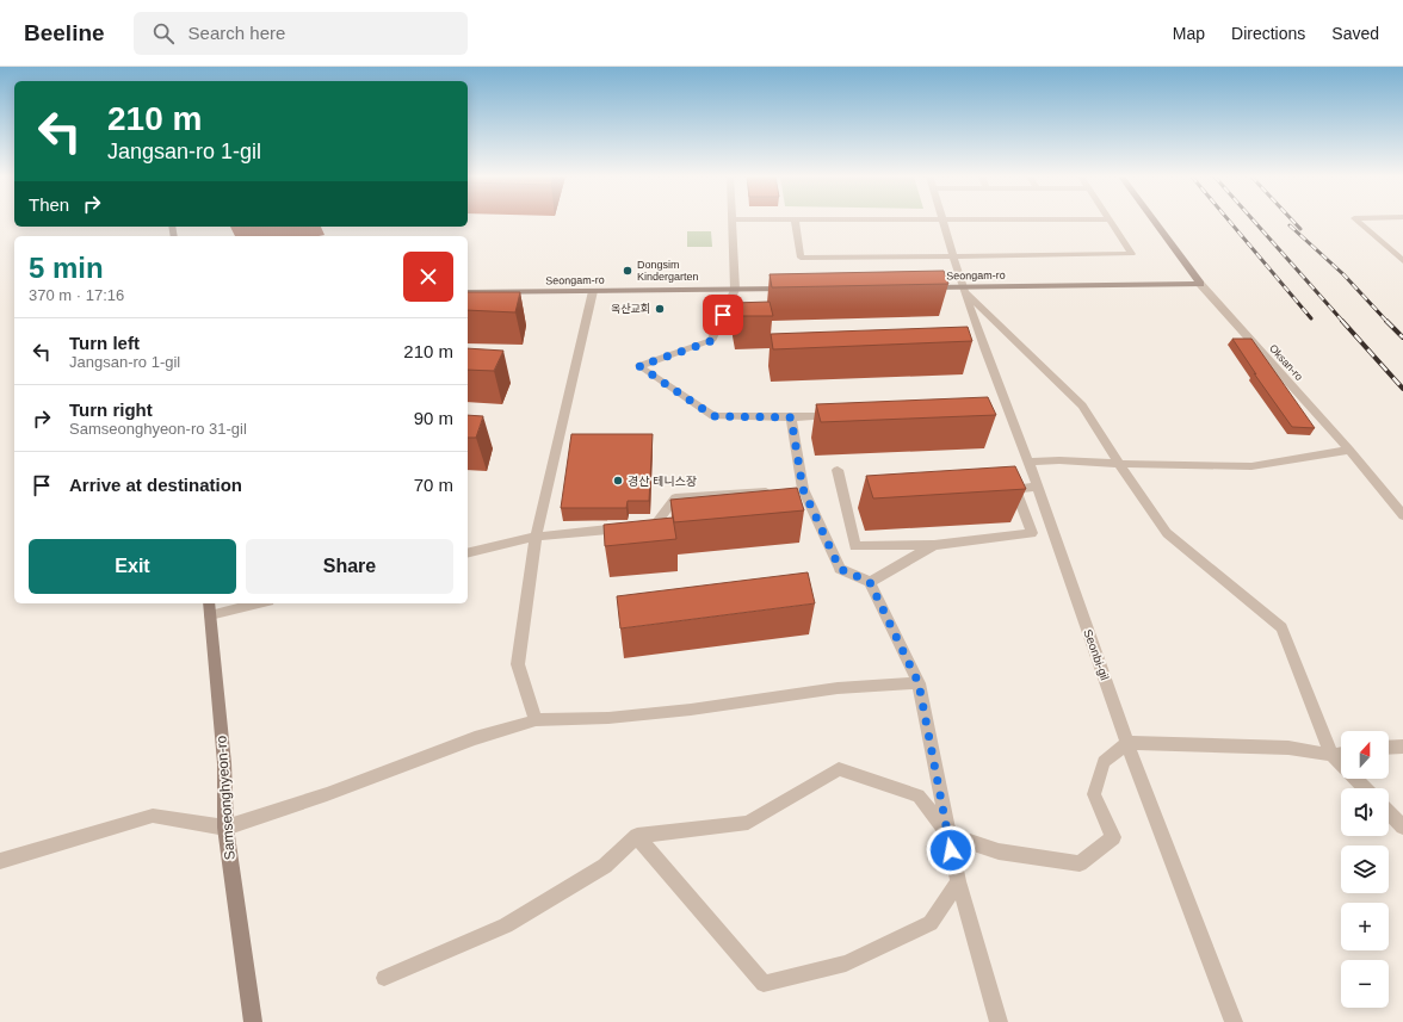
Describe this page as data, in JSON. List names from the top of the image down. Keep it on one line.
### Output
{"streets":{"street":["Seongam-ro","Oksan-ro","Seonbi-gil","Samseonghyeon-ro"]},"crossings":[["Seongam-ro","Oksan-ro"],["Seongam-ro","Seonbi-gil"]],"places":["Dongsim Kindergarten","옥산교회","경산 테니스장"],"north":"top","page":{"header":"Beeline","search":"Search here","nav":["Map","Directions","Saved"],"turn":["210 m","Jangsan-ro 1-gil"],"then":"Then","heading":["5 min","370 m · 17:16"],"list":[{"name":"Turn left","note":"Jangsan-ro 1-gil","value":"210 m"},{"name":"Turn right","note":"Samseonghyeon-ro 31-gil","value":"90 m"},{"name":"Arrive at destination","value":"70 m"}],"buttons":["Exit","Share"],"map_buttons":["+","−"]}}
